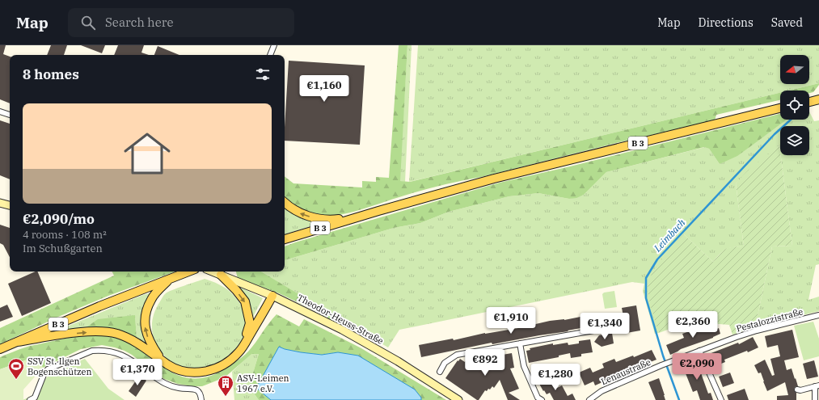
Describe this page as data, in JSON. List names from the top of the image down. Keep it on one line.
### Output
{"streets":{"main road":["B 3"],"street":["Theodor-Heuss-Straße","Pestalozzistraße","Lenaustraße"]},"crossings":[["Pestalozzistraße","Lenaustraße"]],"water":["Leimbach"],"places":{"sports":["SSV St. Ilgen Bogenschützen"],"building":["ASV-Leimen 1967 e.V."]},"north":"left","page":{"header":"Map","search":"Search here","nav":["Map","Directions","Saved"],"heading":"8 homes","price":["€1,160","€1,910","€2,360","€1,340","€892","€2,090","€1,370","€1,280"],"list":[{"name":"€2,090/mo","note":"4 rooms · 108 m² · Im Schußgarten"}]}}
